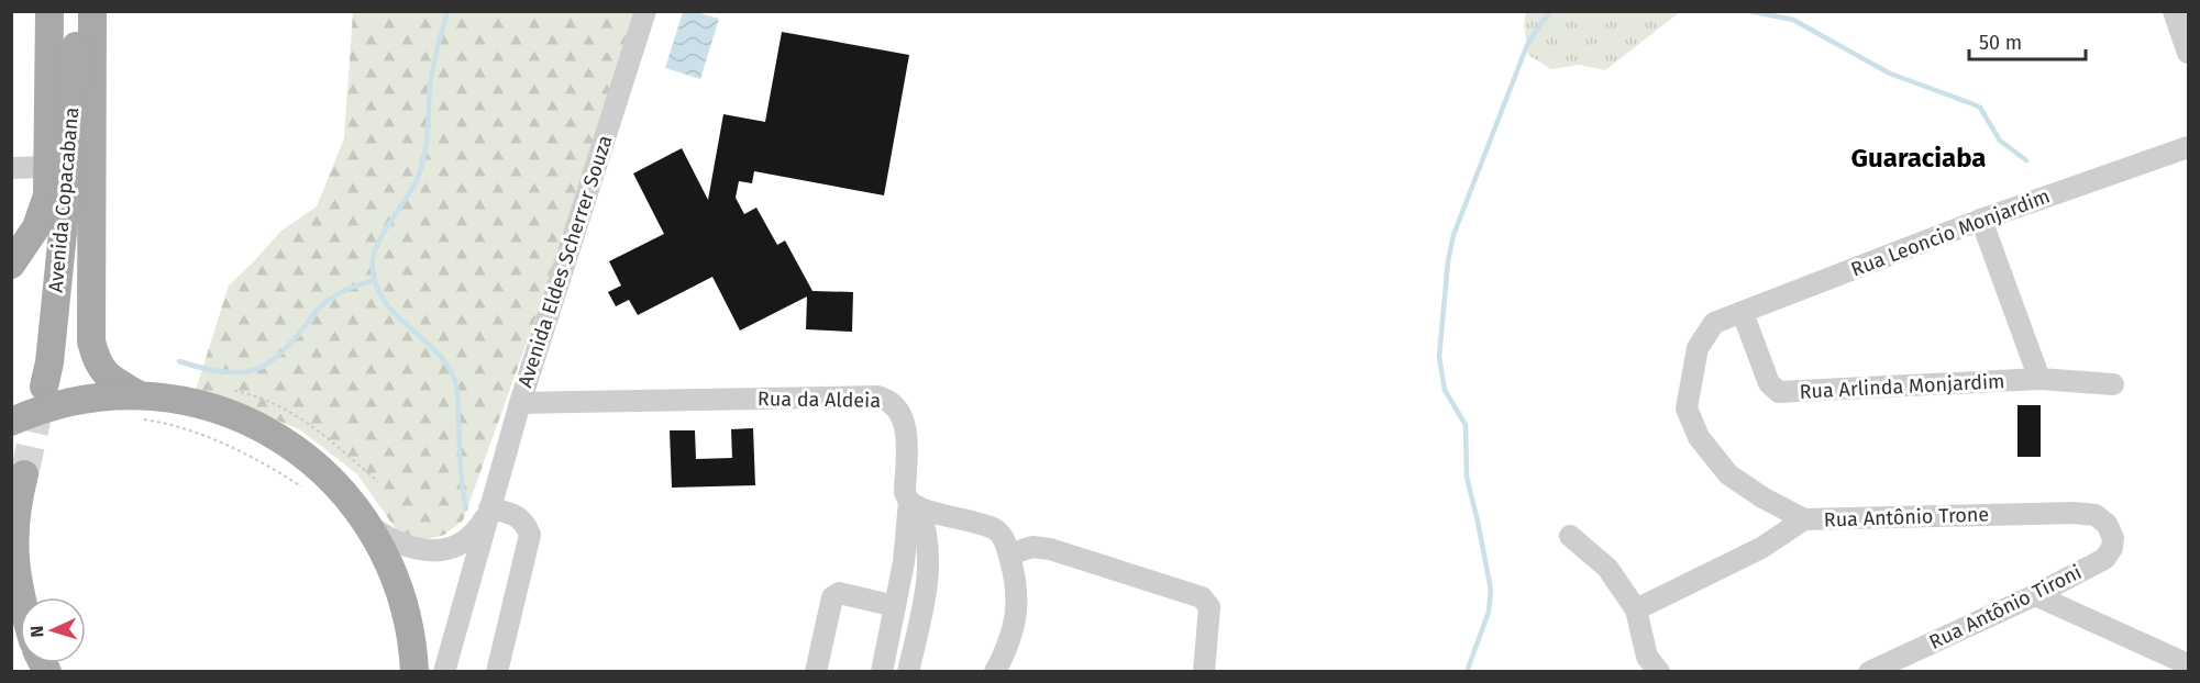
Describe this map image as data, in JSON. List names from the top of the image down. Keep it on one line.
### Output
{"streets":{"main road":["Avenida Copacabana"],"street":["Rua Leoncio Monjardim","Avenida Eldes Scherrer Souza","Rua Arlinda Monjardim","Rua da Aldeia","Rua Antônio Trone","Rua Antônio Tironi"]},"crossings":[["Rua Leoncio Monjardim","Rua Arlinda Monjardim"],["Rua Leoncio Monjardim","Rua Antônio Trone"],["Avenida Eldes Scherrer Souza","Rua da Aldeia"],["Rua Antônio Trone","Rua Antônio Tironi"]],"districts":["Guaraciaba"],"scale_bar":"50 m","north":"left"}
